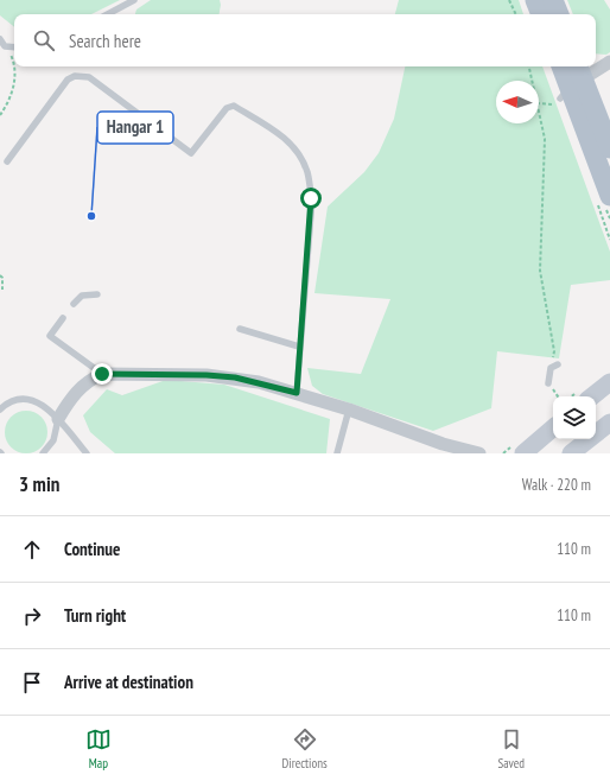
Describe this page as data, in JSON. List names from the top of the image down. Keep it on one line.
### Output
{"places":["Hangar 1"],"north":"left","page":{"search":"Search here","heading":["3 min","Walk · 220 m"],"list":[["Continue","110 m"],["Turn right","110 m"],"Arrive at destination"],"nav":["Map","Directions","Saved"]}}
